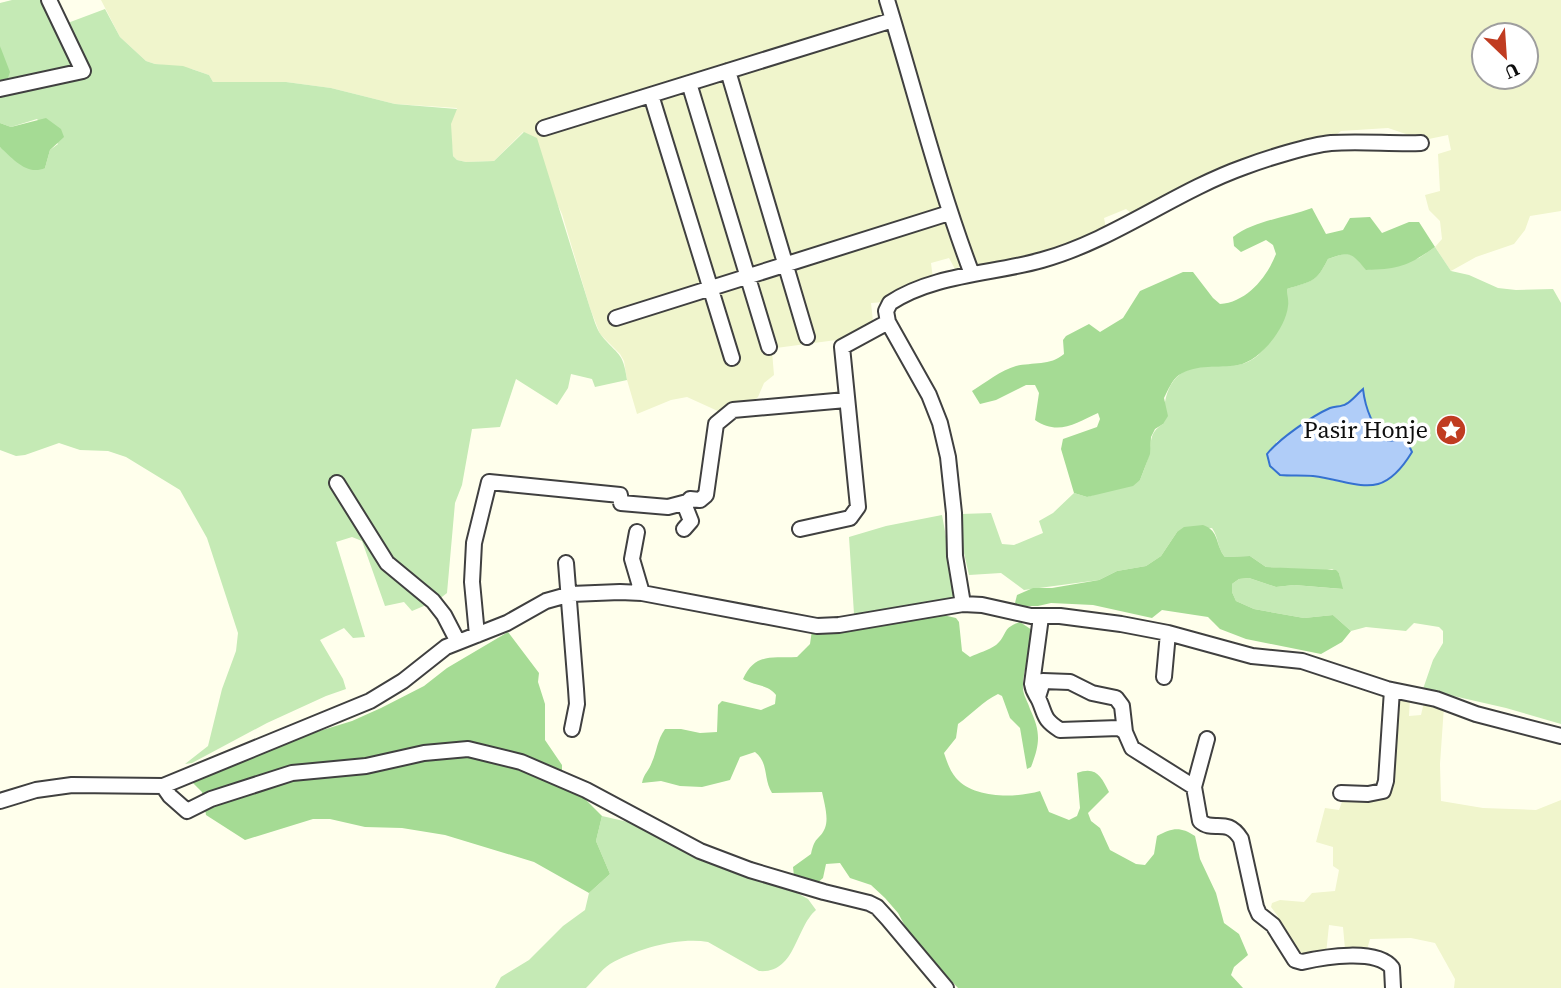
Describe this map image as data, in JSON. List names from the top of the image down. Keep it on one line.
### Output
{"places":{"place":["Pasir Honje"]},"north":"bottom right"}
